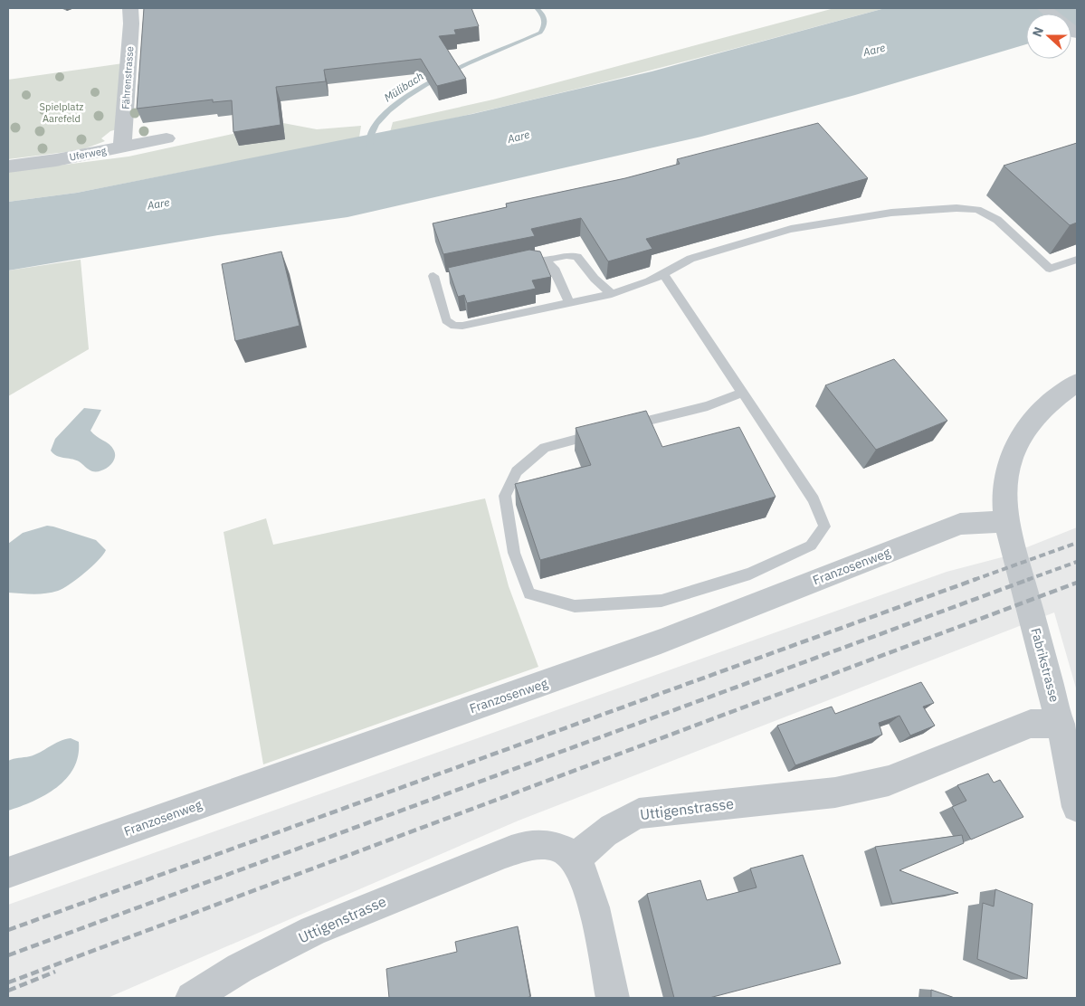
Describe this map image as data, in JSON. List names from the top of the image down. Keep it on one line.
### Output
{"streets":{"street":["Fährenstrasse","Uferweg","Franzosenweg","Fabrikstrasse","Uttigenstrasse"]},"crossings":[["Fährenstrasse","Uferweg"],["Franzosenweg","Fabrikstrasse"],["Fabrikstrasse","Uttigenstrasse"]],"water":["Aare","Mülibach"],"parks":["Spielplatz Aarefeld"],"north":"left"}
